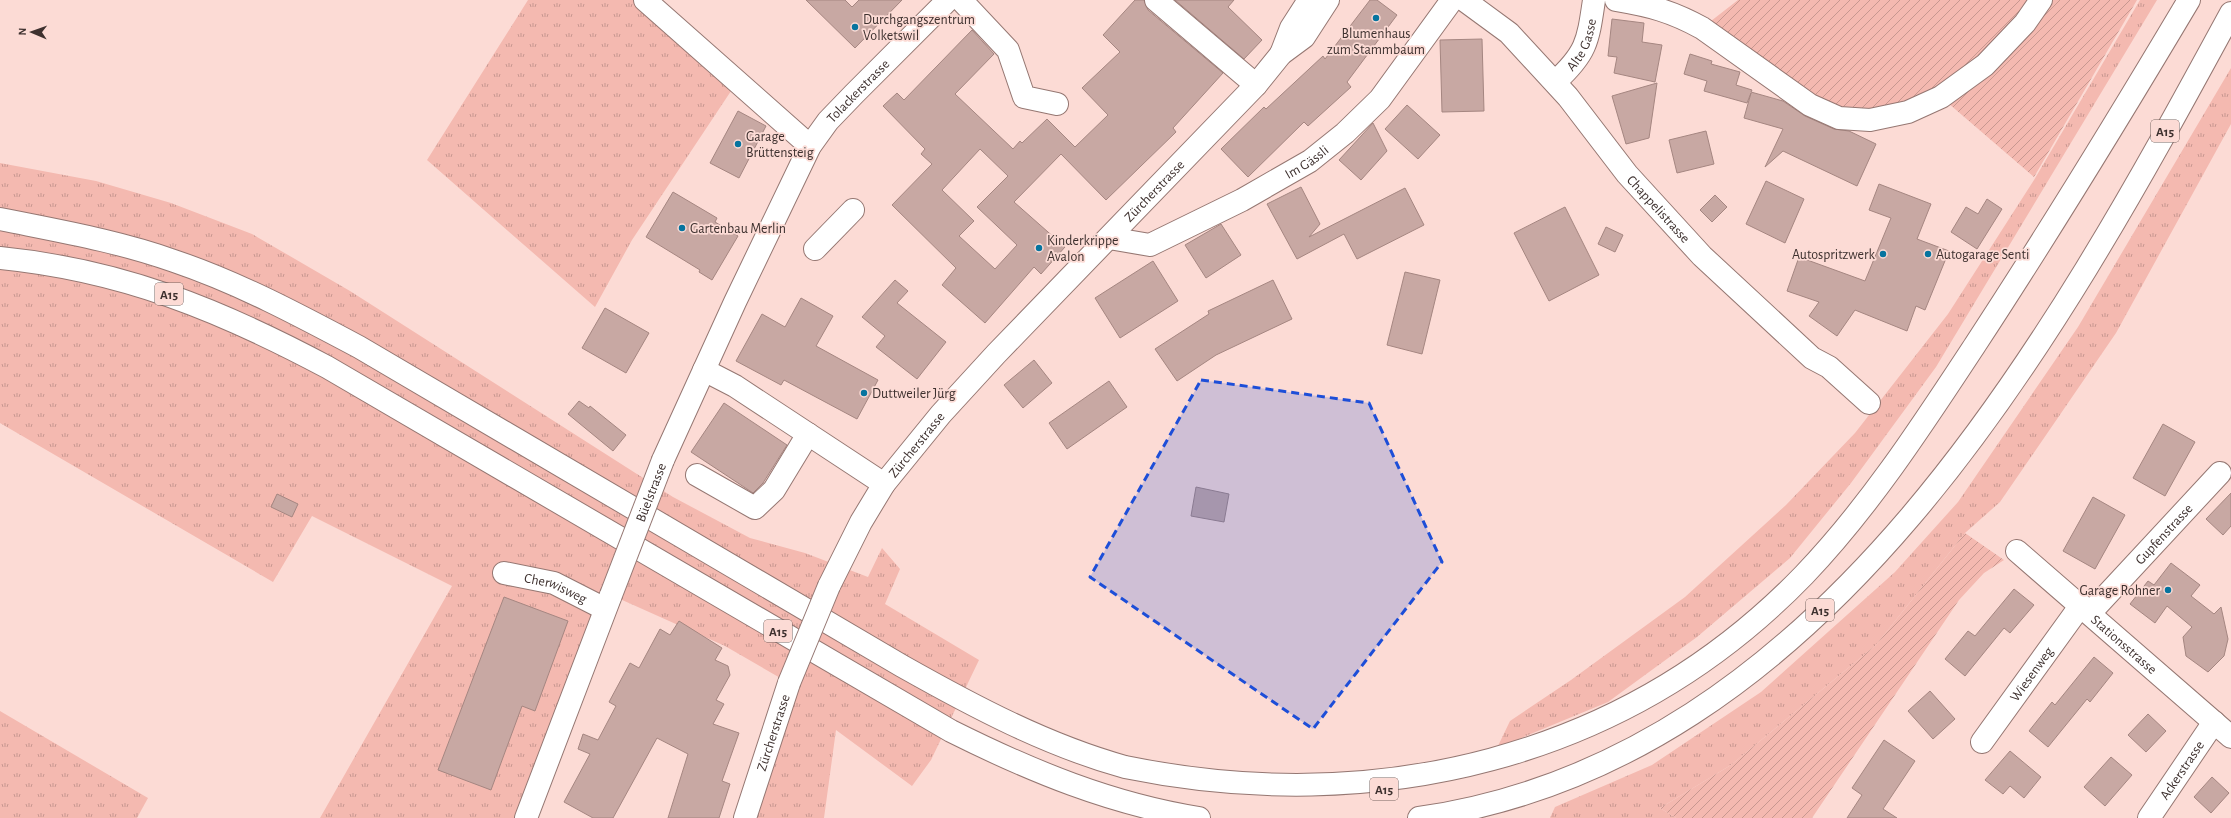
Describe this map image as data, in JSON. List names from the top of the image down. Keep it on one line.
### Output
{"streets":{"main road":["Alte Gasse","Tolackerstrasse","A15","Im Gässli","Zürcherstrasse","Chappelistrasse","Büelstrasse","Gupfenstrasse","Cherwisweg","Stationsstrasse","Wiesenweg","Ackerstrasse"]},"crossings":[["Alte Gasse","Chappelistrasse"],["Tolackerstrasse","Büelstrasse"],["Im Gässli","Zürcherstrasse"],["Büelstrasse","Cherwisweg"],["Gupfenstrasse","Stationsstrasse"],["Gupfenstrasse","Wiesenweg"],["Stationsstrasse","Wiesenweg"],["Stationsstrasse","Ackerstrasse"]],"places":["Blumenhaus zum Stammbaum","Durchgangszentrum Volketswil","Garage Brüttensteig","Gartenbau Merlin","Kinderkrippe Avalon","Autospritzwerk","Autogarage Senti","Duttweiler Jürg","Garage Rohner"],"north":"left"}
